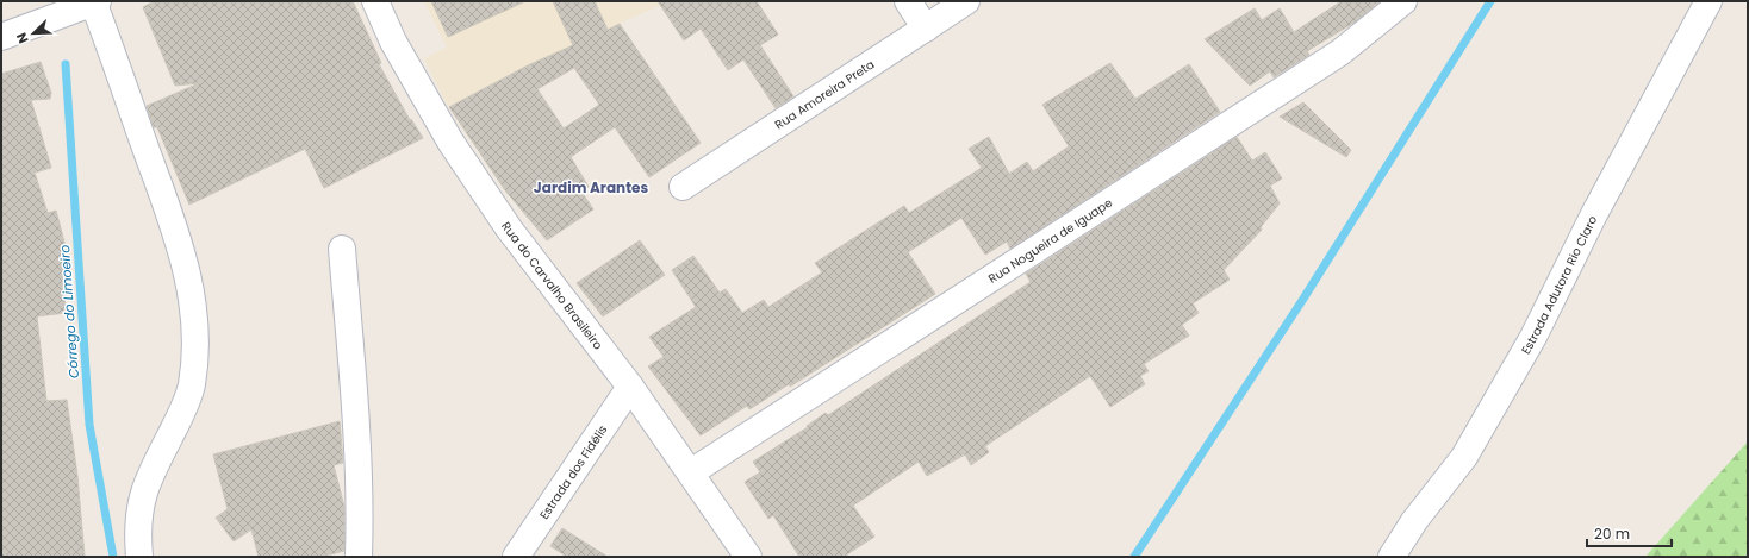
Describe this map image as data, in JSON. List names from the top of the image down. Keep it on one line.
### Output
{"streets":{"street":["Rua Amoreira Preta","Rua Nogueira de Iguape","Rua do Carvalho Brasileiro","Estrada Adutora Rio Claro","Estrada dos Fidélis"]},"crossings":[["Rua Nogueira de Iguape","Rua do Carvalho Brasileiro"],["Rua do Carvalho Brasileiro","Estrada dos Fidélis"]],"districts":["Jardim Arantes"],"water":["Córrego do Limoeiro"],"scale_bar":"20 m","north":"bottom left"}
